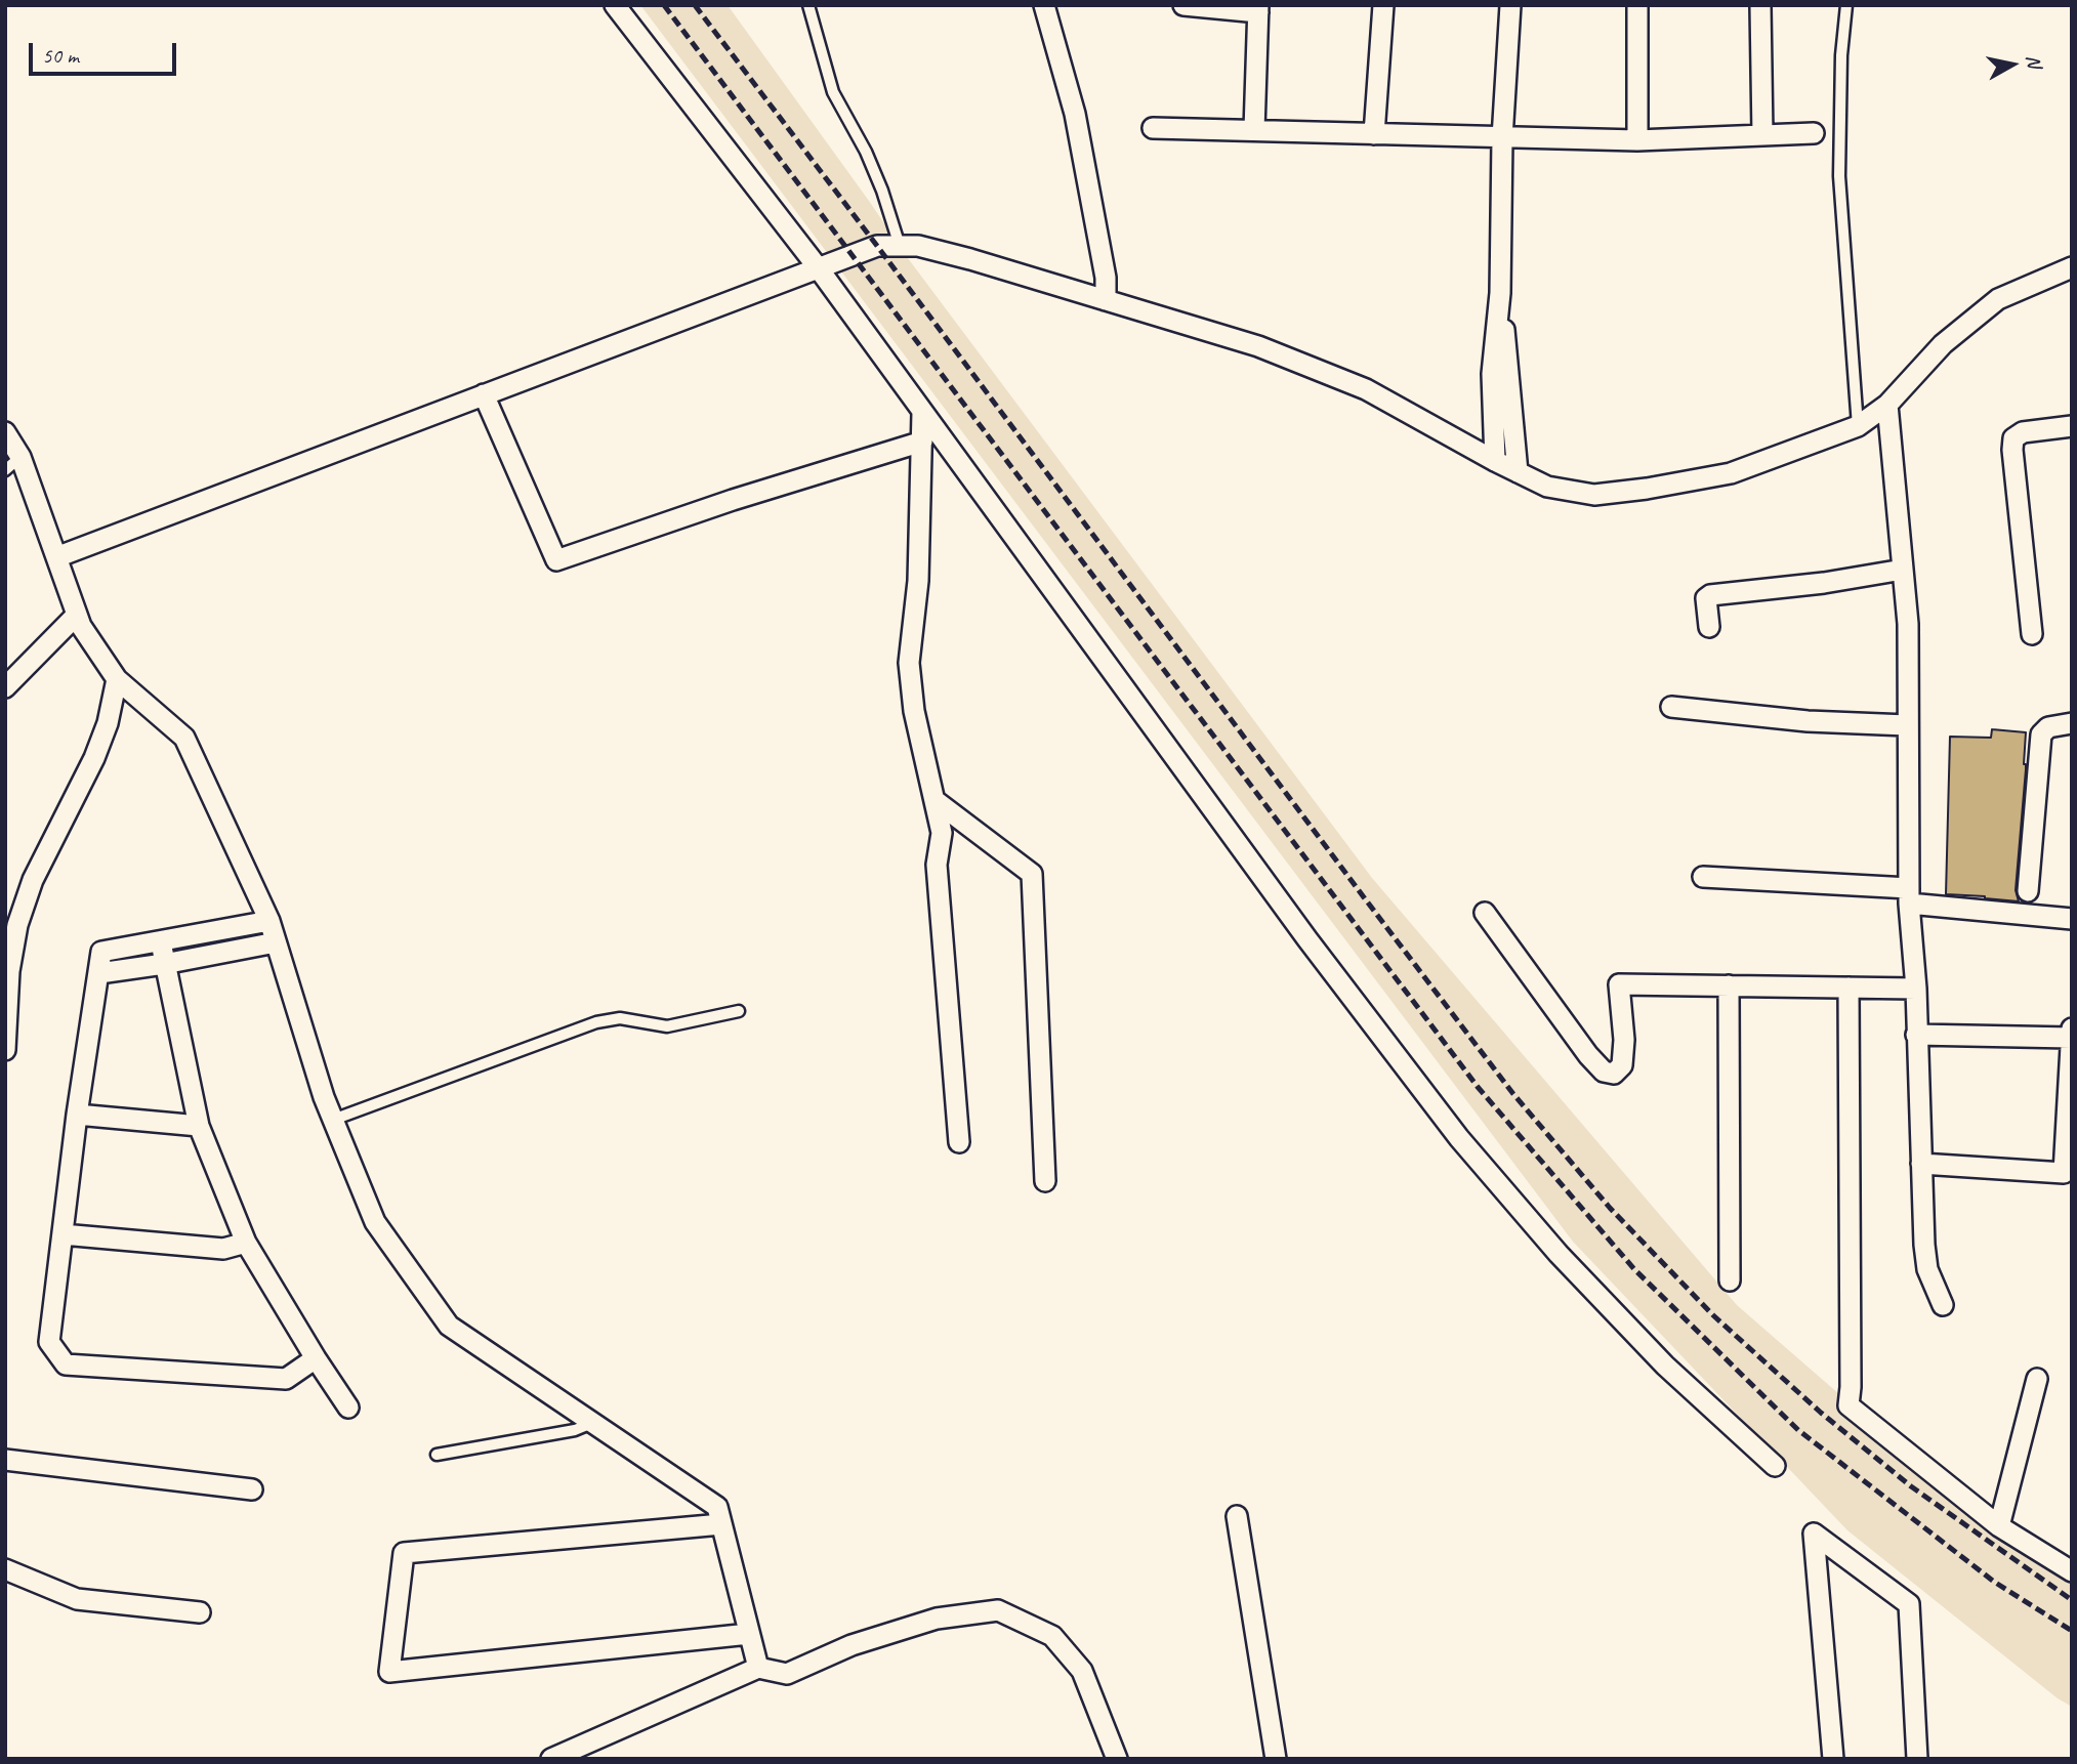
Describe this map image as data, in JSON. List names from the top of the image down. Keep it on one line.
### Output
{"scale_bar":"50 m","north":"right"}
